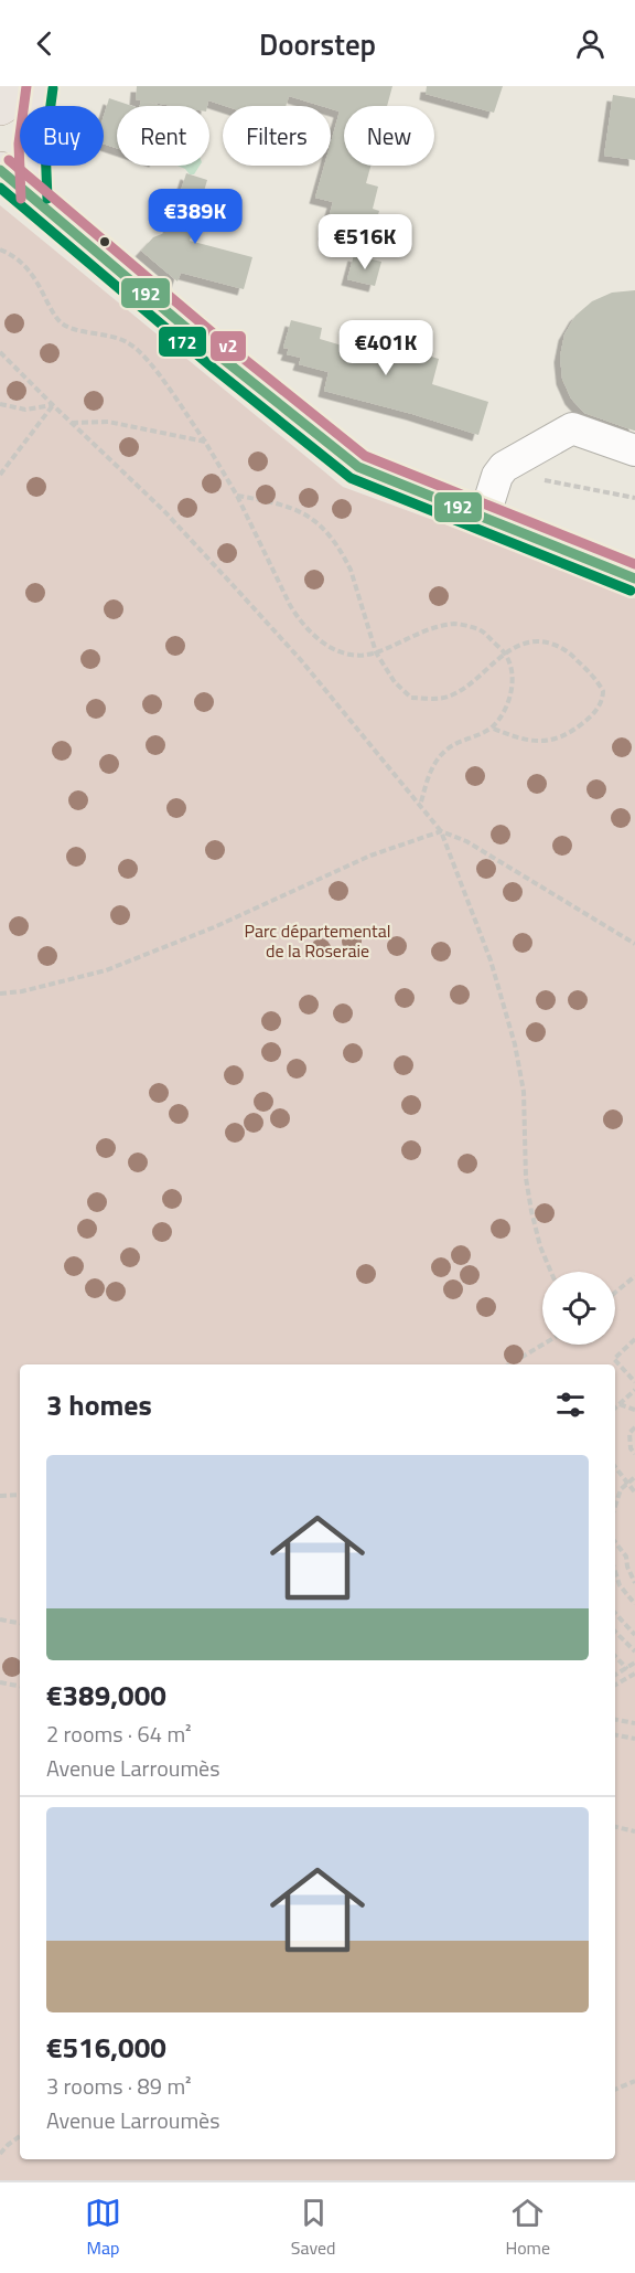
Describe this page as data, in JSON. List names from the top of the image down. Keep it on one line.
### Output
{"parks":["Parc départemental de la Roseraie"],"lines":["transit line v2","transit line 172","transit line 192"],"page":{"header":"Doorstep","chip":["Buy","Rent","Filters","New"],"price":["€389K","€516K","€401K"],"heading":"3 homes","list":[{"name":"€389,000","note":"2 rooms · 64 m² · Avenue Larroumès"},{"name":"€516,000","note":"3 rooms · 89 m² · Avenue Larroumès"}],"tabs":["Map","Saved","Home"]}}
